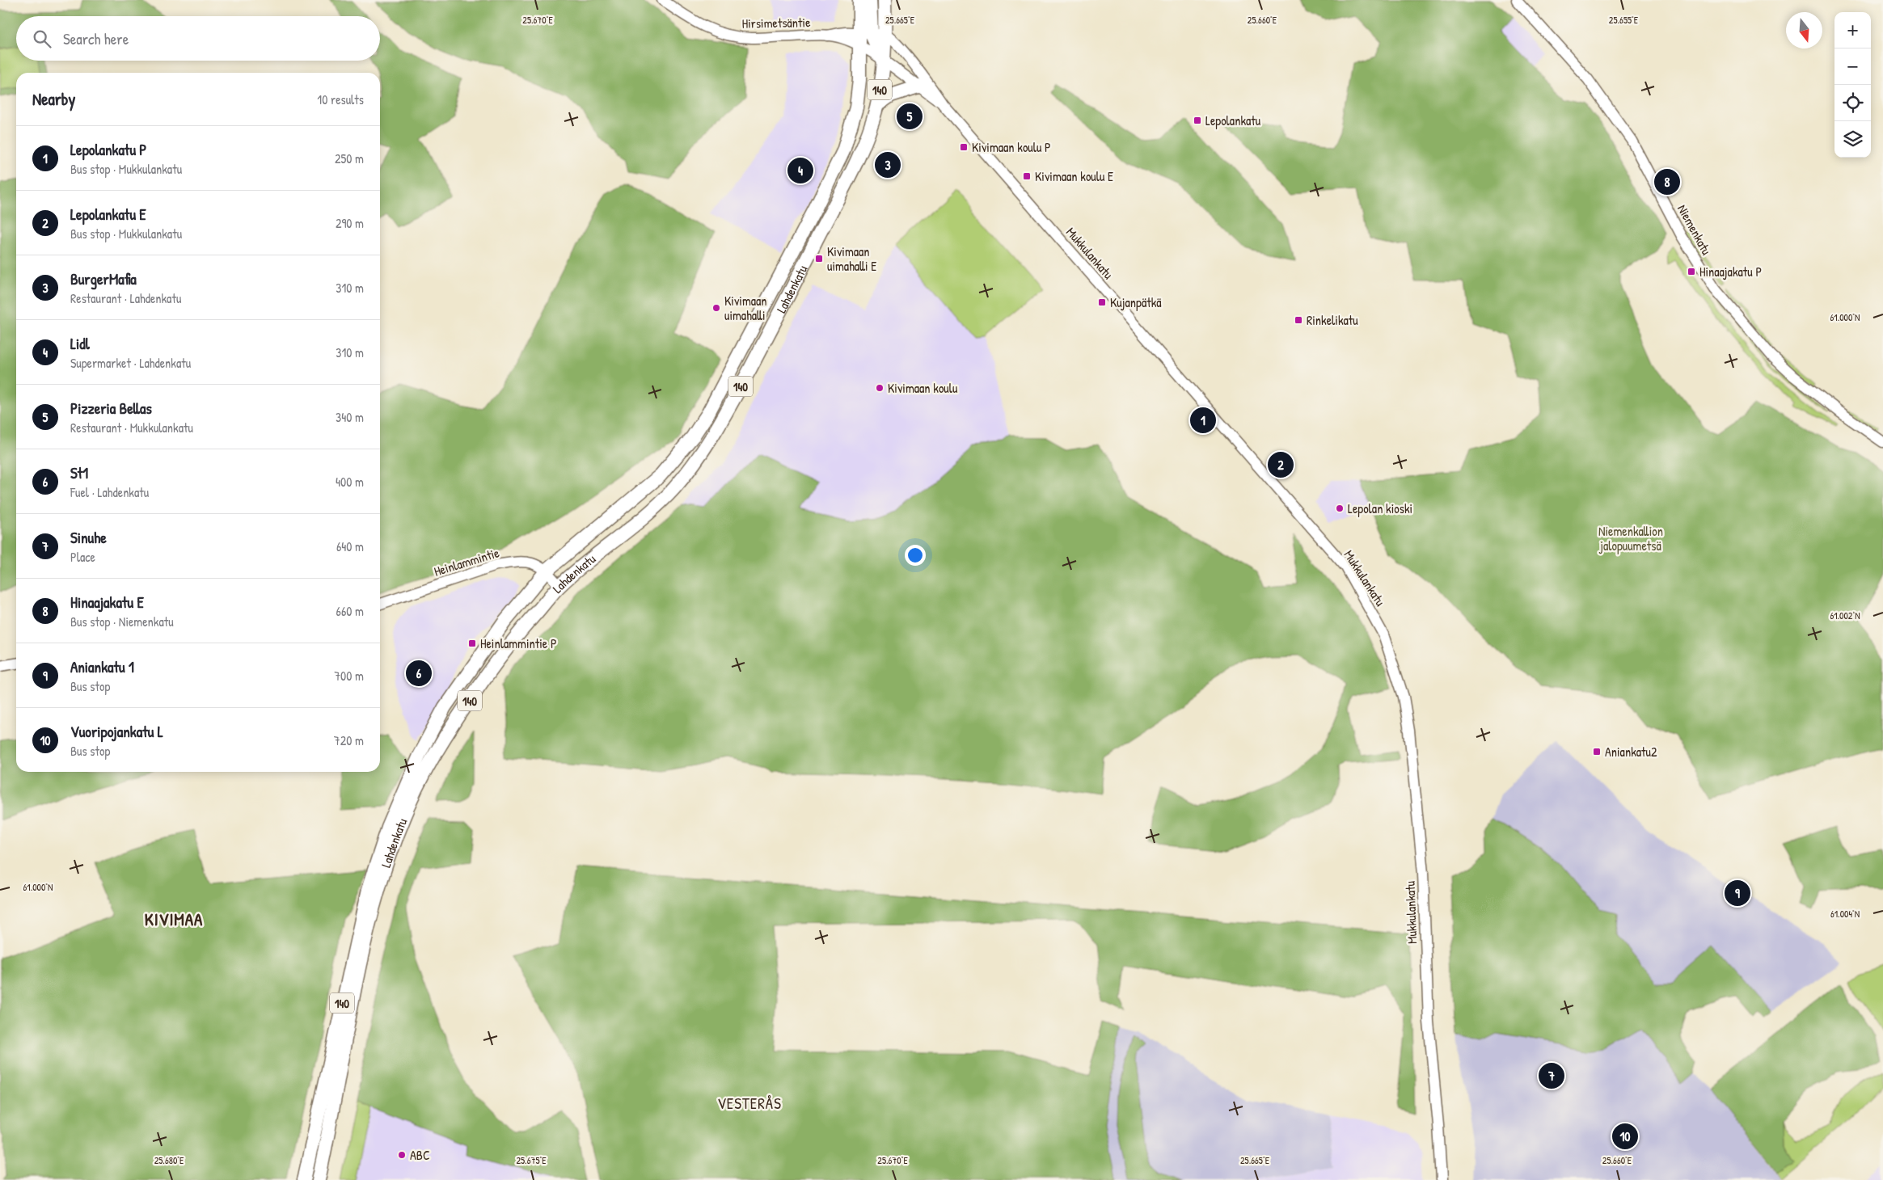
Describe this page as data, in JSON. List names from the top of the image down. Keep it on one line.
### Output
{"streets":{"main road":["140","Lahdenkatu"],"street":["Hirsimetsäntie","Niemenkatu","Mukkulankatu","Heinlammintie"]},"crossings":[["Hirsimetsäntie","Mukkulankatu"],["Hirsimetsäntie","Lahdenkatu"],["Mukkulankatu","Lahdenkatu"],["Lahdenkatu","Heinlammintie"]],"districts":["KIVIMAA","VESTERÅS"],"parks":["Niemenkallion jalopuumetsä"],"places":{"transit":["Lepolankatu","Kivimaan koulu P","Kivimaan koulu E","Kivimaan uimahalli E","Hinaajakatu P","Kujanpätkä","Rinkelikatu","Heinlammintie P","Aniankatu2"],"other":["Kivimaan uimahalli","Kivimaan koulu","Lepolan kioski","ABC"]},"north":"bottom","page":{"map_buttons":["+","−"],"search":"Search here","heading":["Nearby","10 results"],"pins":["5","3","4","8","1","2","6","9","7","10"],"list":[{"mark":"1","name":"Lepolankatu P","note":"Bus stop · Mukkulankatu","value":"250 m"},{"mark":"2","name":"Lepolankatu E","note":"Bus stop · Mukkulankatu","value":"290 m"},{"mark":"3","name":"BurgerMafia","note":"Restaurant · Lahdenkatu","value":"310 m"},{"mark":"4","name":"Lidl","note":"Supermarket · Lahdenkatu","value":"310 m"},{"mark":"5","name":"Pizzeria Bellas","note":"Restaurant · Mukkulankatu","value":"340 m"},{"mark":"6","name":"St1","note":"Fuel · Lahdenkatu","value":"400 m"},{"mark":"7","name":"Sinuhe","note":"Place","value":"640 m"},{"mark":"8","name":"Hinaajakatu E","note":"Bus stop · Niemenkatu","value":"660 m"},{"mark":"9","name":"Aniankatu 1","note":"Bus stop","value":"700 m"},{"mark":"10","name":"Vuoripojankatu L","note":"Bus stop","value":"720 m"}]},"coordinates":["25.670°E","25.665°E","25.660°E","25.655°E","61.000°N","61.002°N","61.004°N","25.680°E","25.675°E"]}
